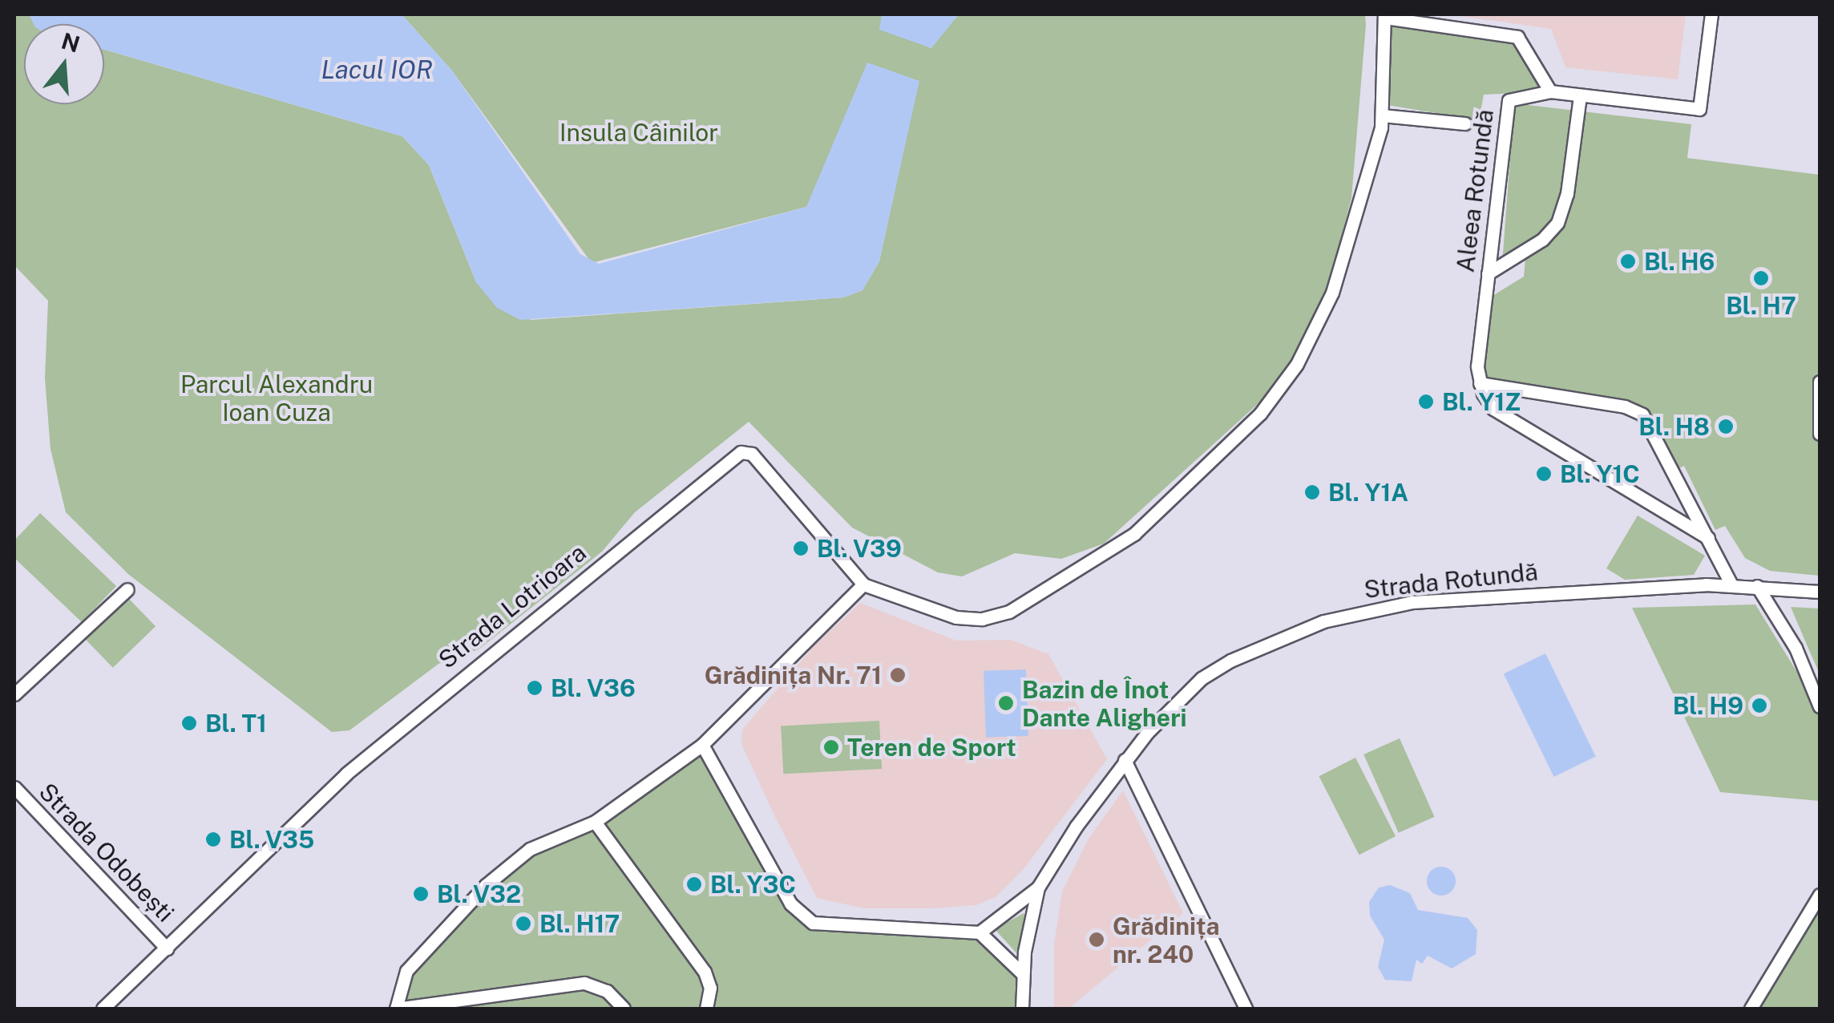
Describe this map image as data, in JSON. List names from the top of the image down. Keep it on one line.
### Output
{"streets":{"street":["Aleea Rotundă","Strada Rotundă","Strada Lotrioara","Strada Odobești"]},"crossings":[["Strada Lotrioara","Strada Odobești"]],"water":["Lacul IOR"],"parks":["Insula Câinilor","Parcul Alexandru Ioan Cuza"],"places":["Bl. H6","Bl. H7","Bl. Y1Z","Bl. H8","Bl. Y1C","Bl. Y1A","Bl. V39","Grădinița Nr. 71","Bl. V36","Bazin de Înot Dante Aligheri","Bl. H9","Bl. T1","Teren de Sport","Bl. V35","Bl. Y3C","Bl. V32","Bl. H17","Grădinița nr. 240"],"north":"top"}
